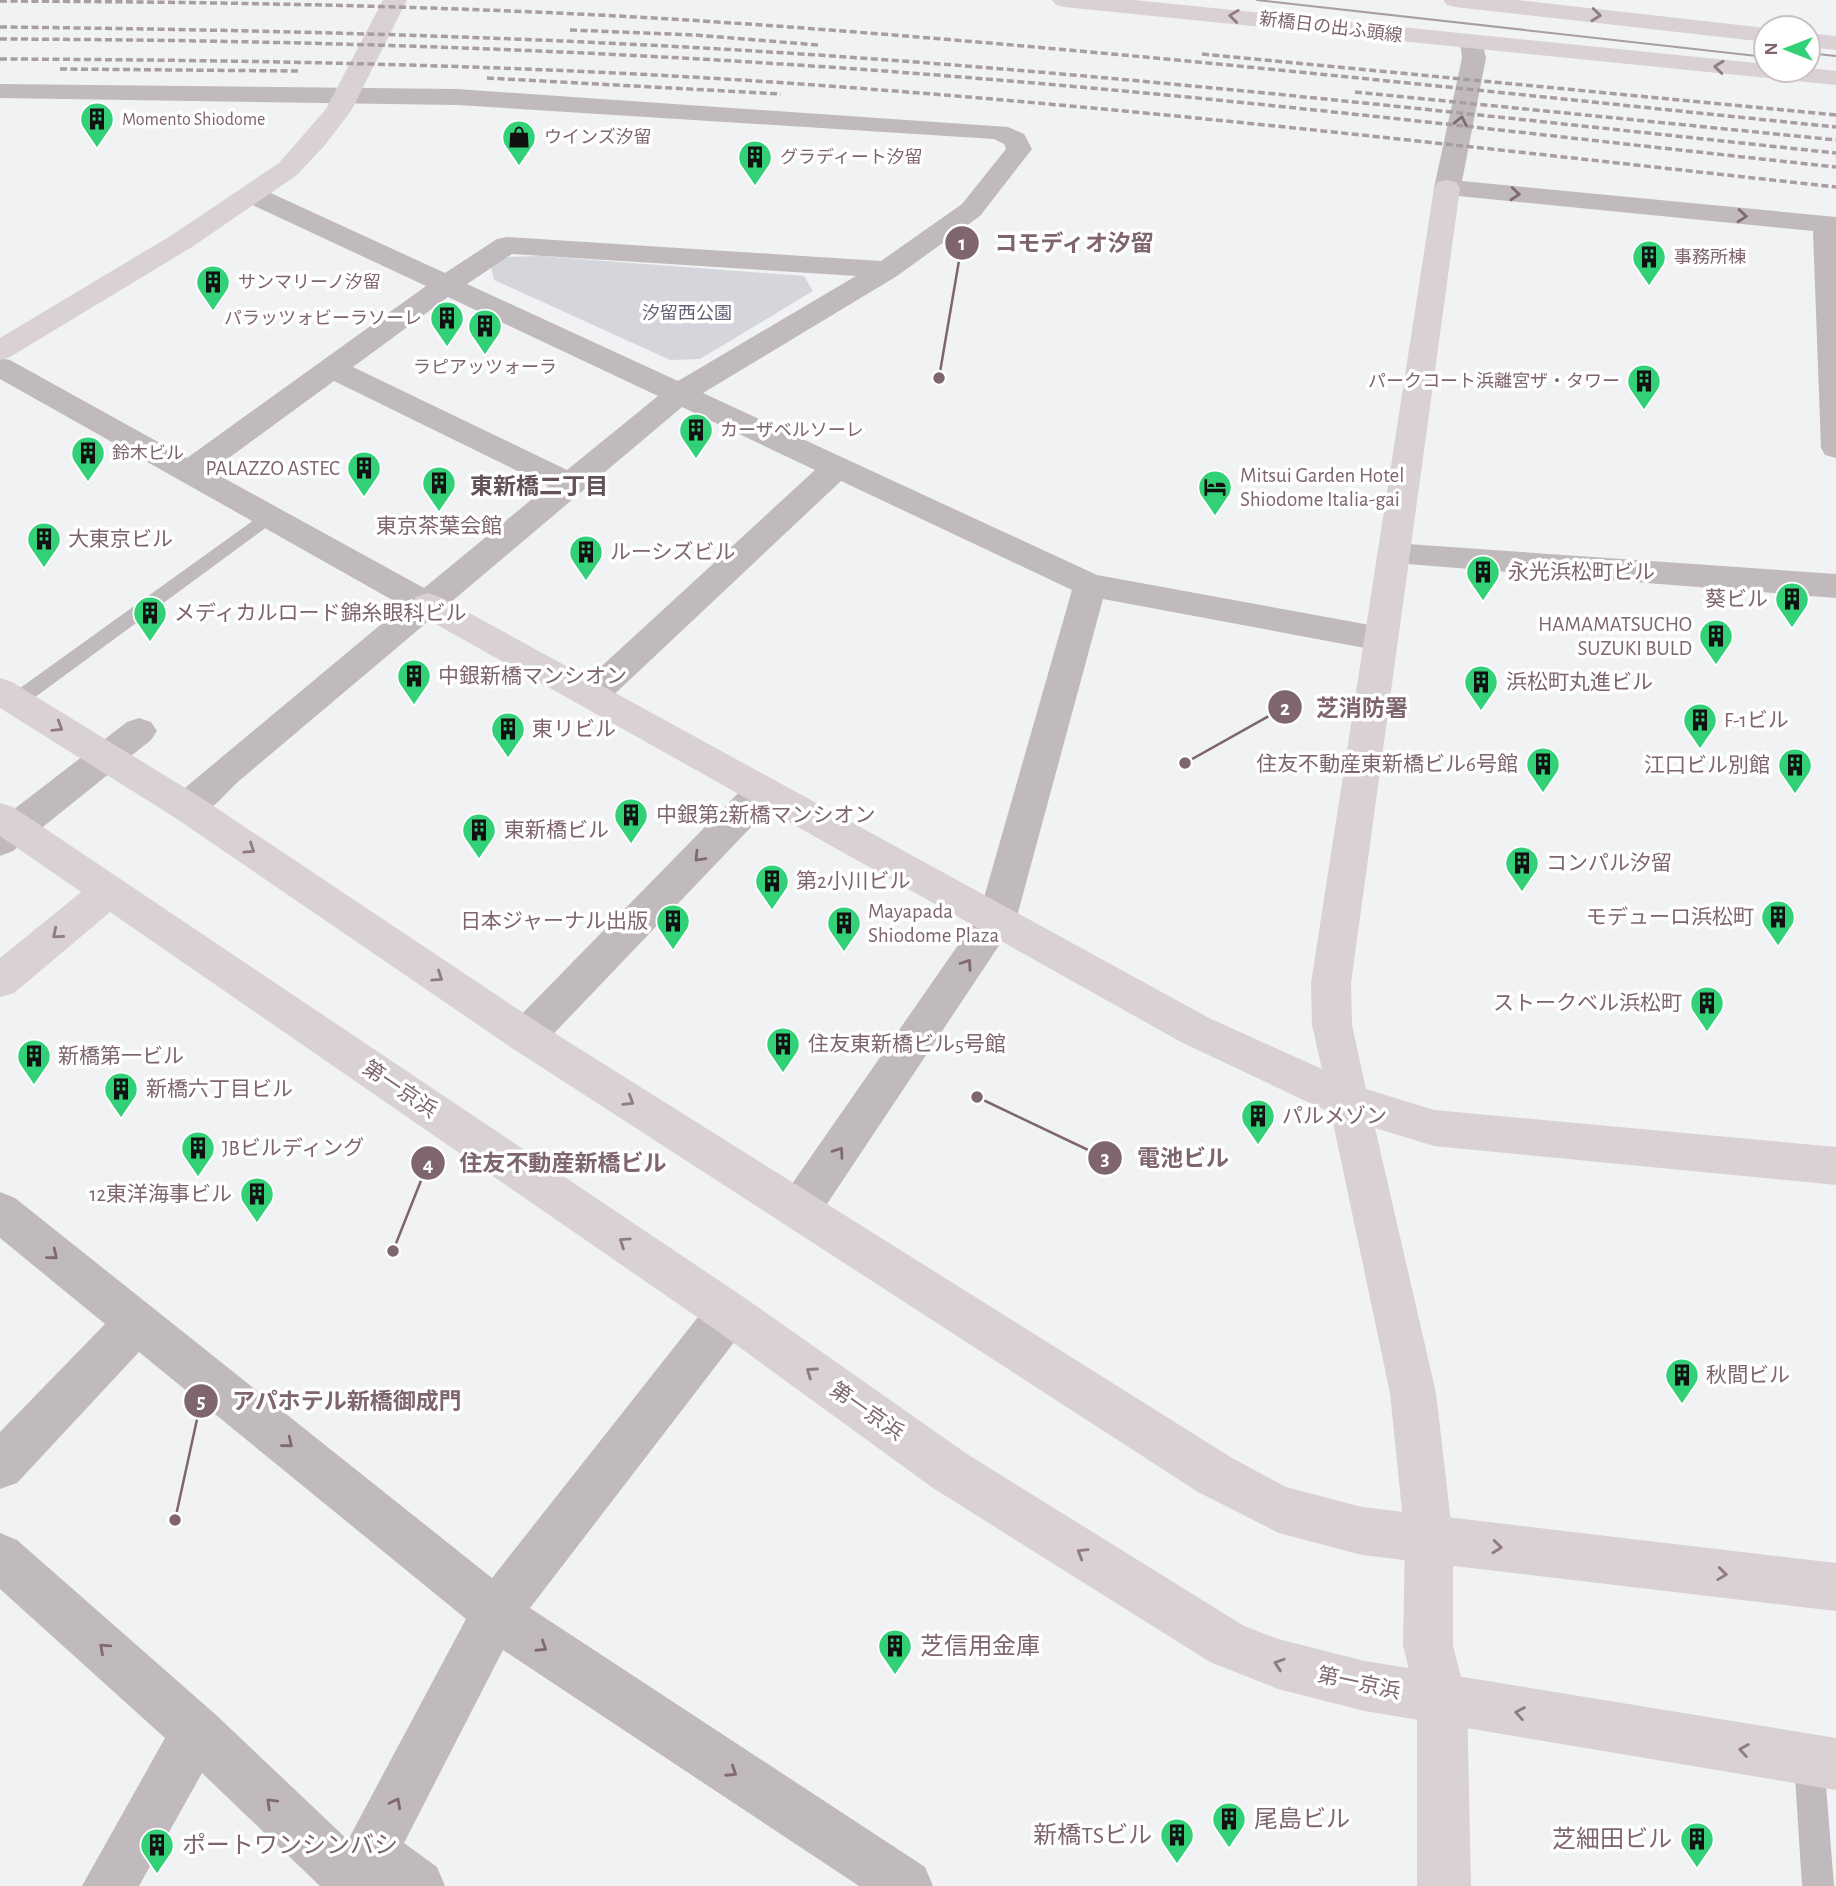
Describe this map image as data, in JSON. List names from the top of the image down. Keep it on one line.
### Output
{"streets":{"main road":["新橋日の出ふ頭線","第一京浜"]},"districts":["東新橋二丁目"],"parks":["汐留西公園"],"places":{"building":["Momento Shiodome","グラディート汐留","事務所棟","サンマリーノ汐留","パラッツォビーラソーレ","ラピアッツォーラ","パークコート浜離宮ザ・タワー","カーザベルソーレ","鈴木ビル","PALAZZO ASTEC","東京茶葉会館","大東京ビル","ルーシズビル","永光浜松町ビル","葵ビル","メディカルロード錦糸眼科ビル","HAMAMATSUCHO SUZUKI BULD","中銀新橋マンシオン","浜松町丸進ビル","F-1ビル","東リビル","住友不動産東新橋ビル6号館","江口ビル別館","中銀第2新橋マンシオン","東新橋ビル","コンパル汐留","第2小川ビル","モデューロ浜松町","日本ジャーナル出版","Mayapada Shiodome Plaza","ストークベル浜松町","住友東新橋ビル5号館","新橋第一ビル","新橋六丁目ビル","パルメゾン","JBビルディング","12東洋海事ビル","秋間ビル","芝信用金庫","尾島ビル","新橋TSビル","芝細田ビル","ポートワンシンバシ"],"shop":["ウインズ汐留"],"other":["コモディオ汐留","芝消防署","電池ビル","住友不動産新橋ビル","アパホテル新橋御成門"],"hotel":["Mitsui Garden Hotel Shiodome Italia-gai"]},"north":"left"}
